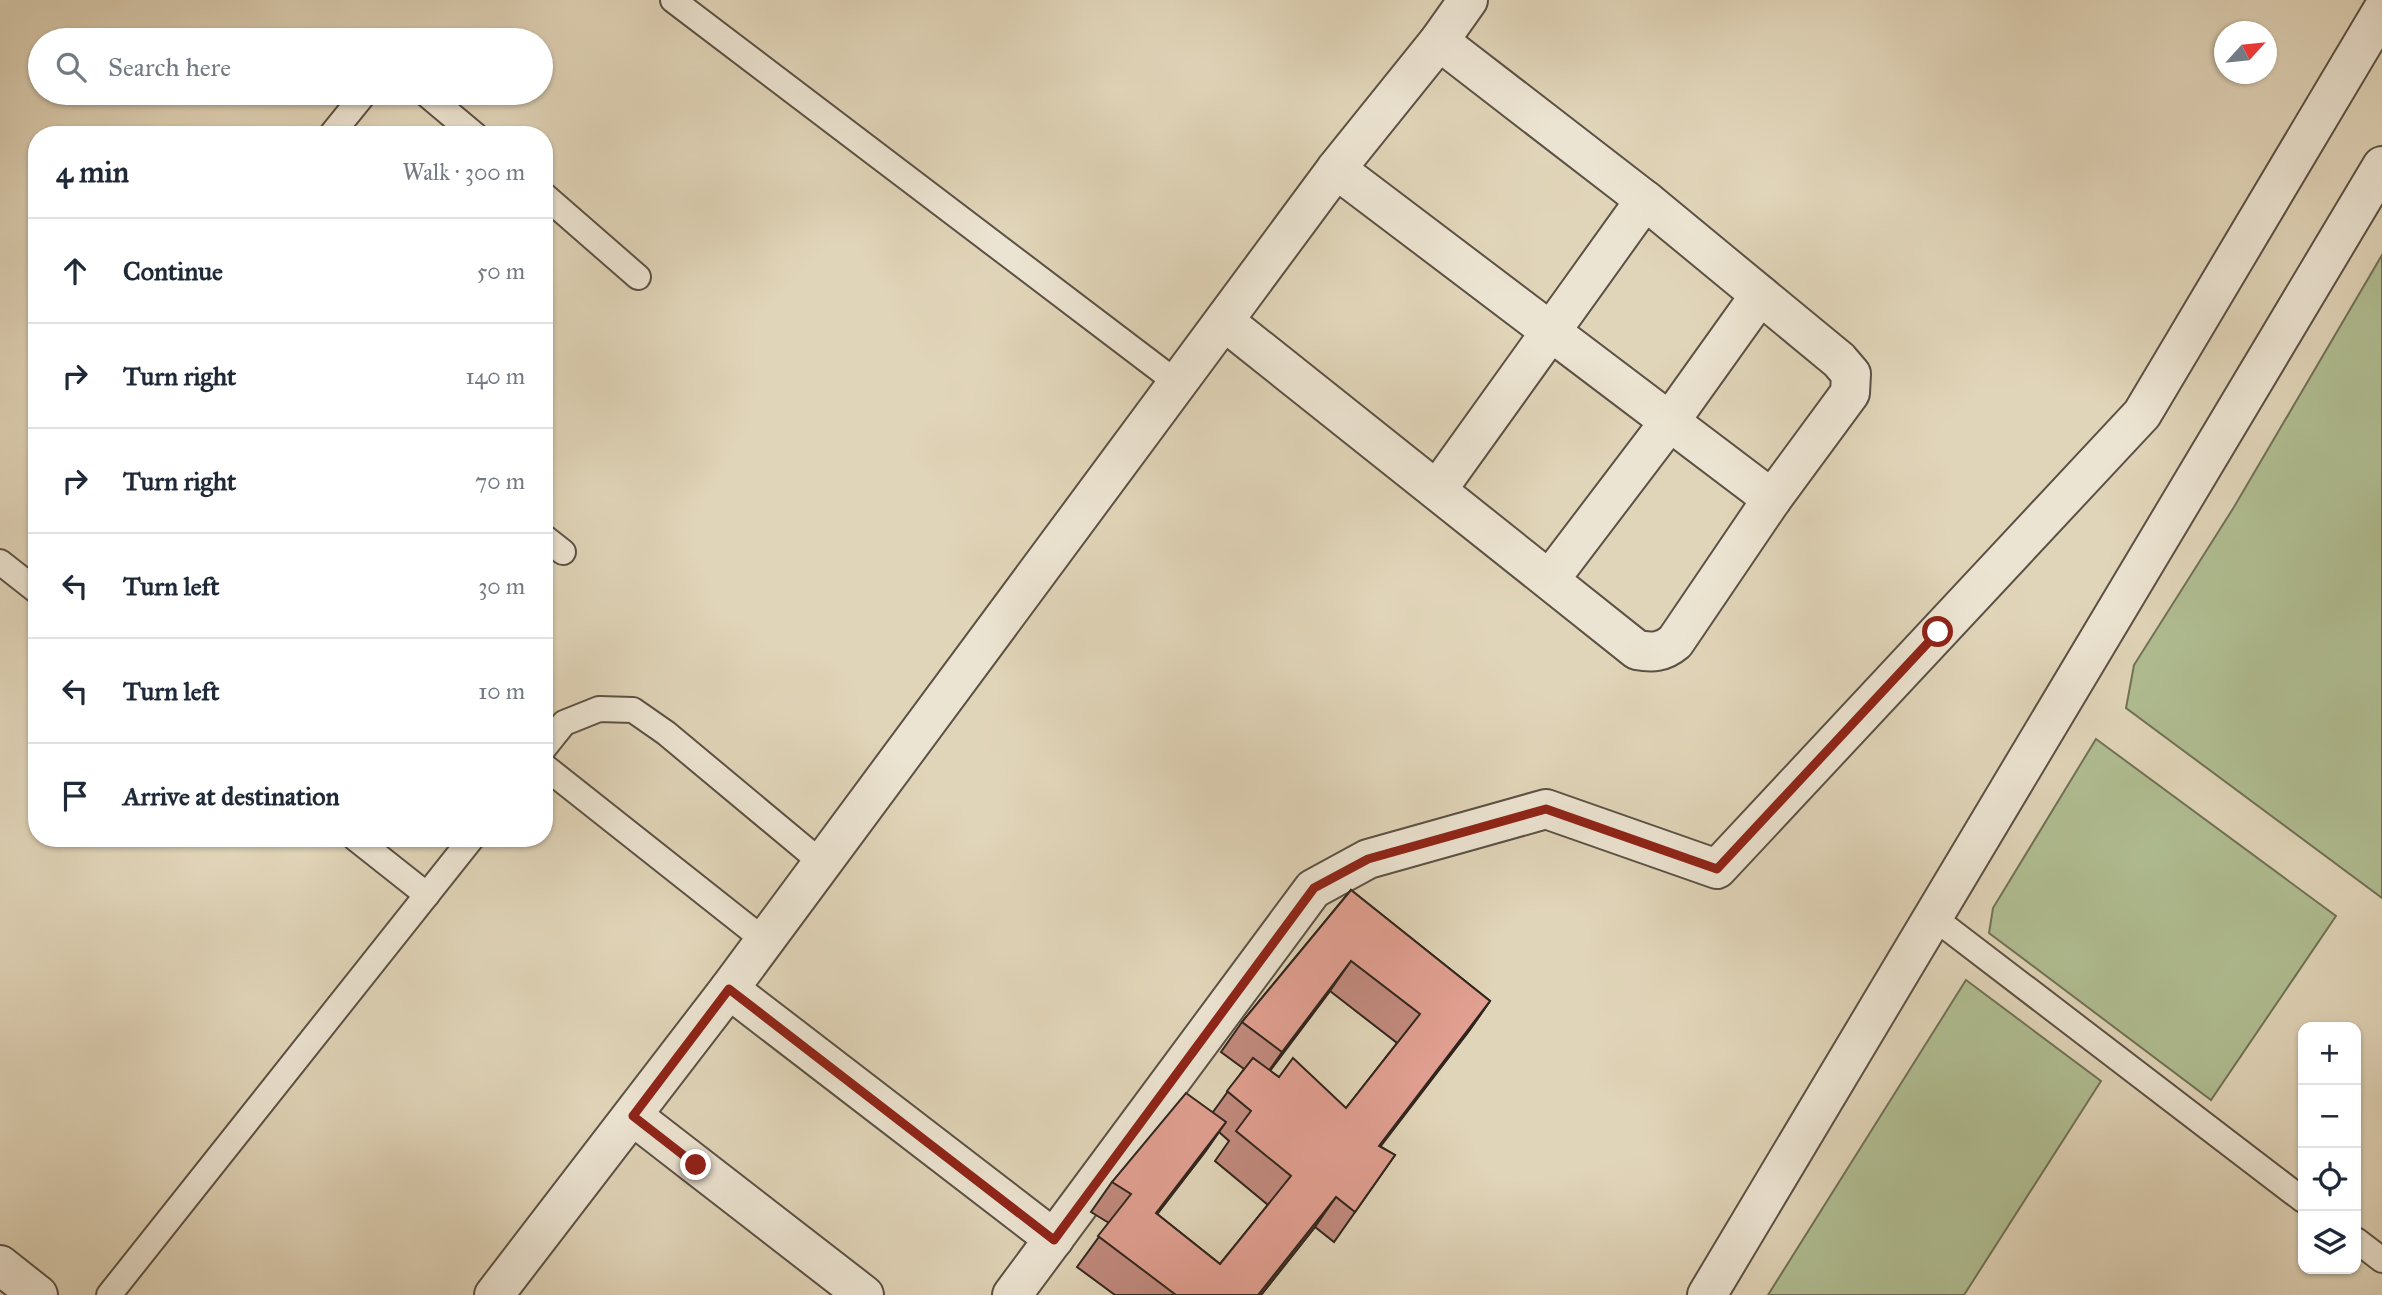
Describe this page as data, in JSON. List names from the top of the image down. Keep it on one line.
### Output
{"north":"top right","page":{"search":"Search here","heading":["4 min","Walk · 300 m"],"list":[["Continue","50 m"],["Turn right","140 m"],["Turn right","70 m"],["Turn left","30 m"],["Turn left","10 m"],"Arrive at destination"],"map_buttons":["+","−"]}}
